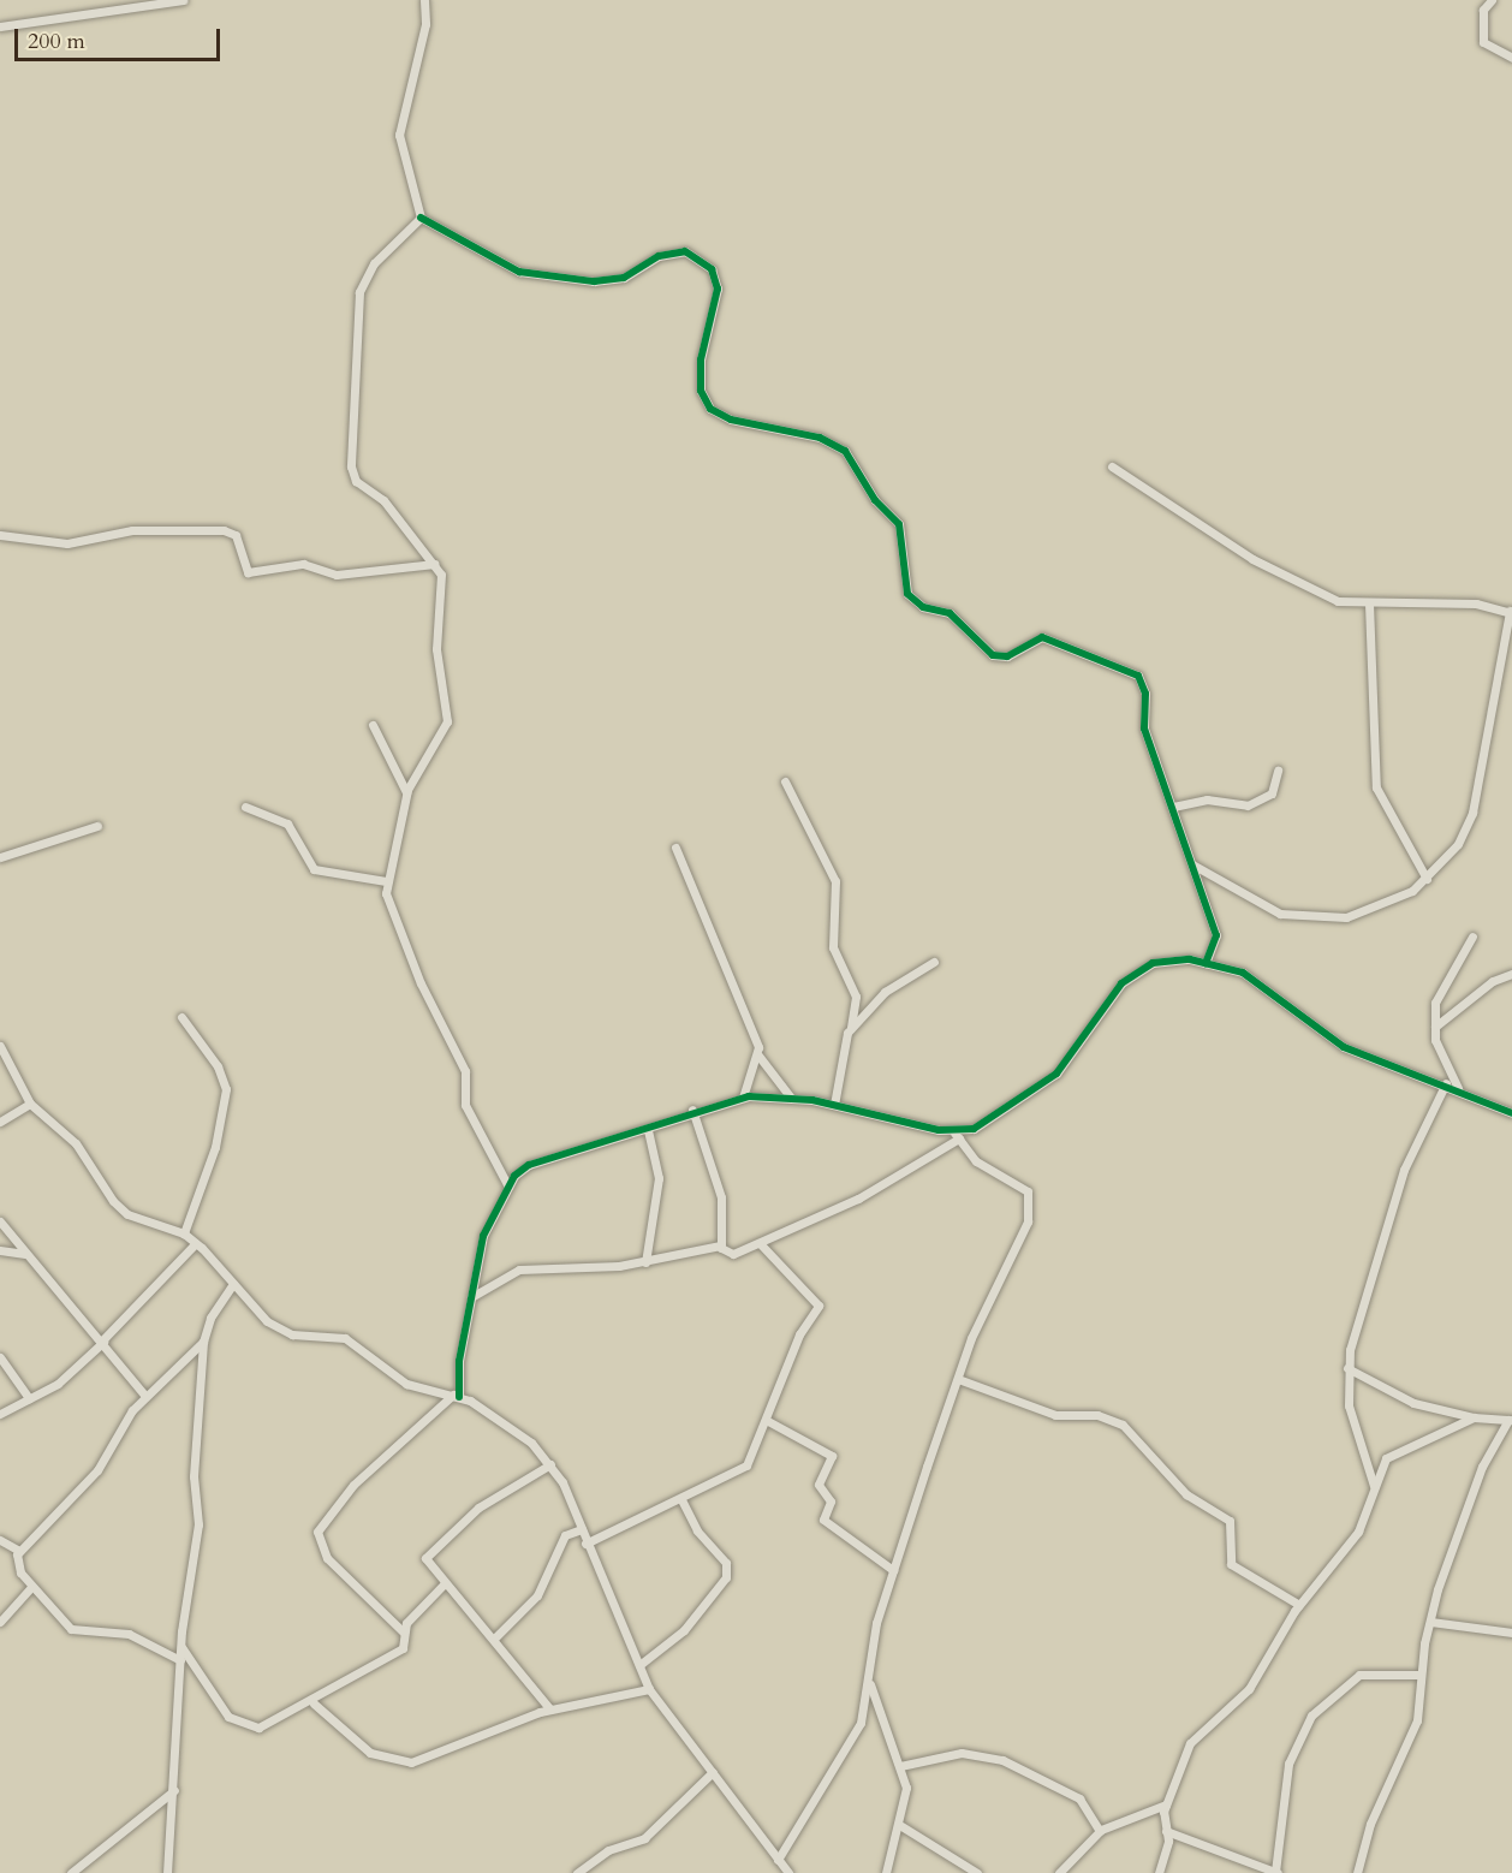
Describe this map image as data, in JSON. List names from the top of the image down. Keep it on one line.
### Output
{"scale_bar":"200 m"}
